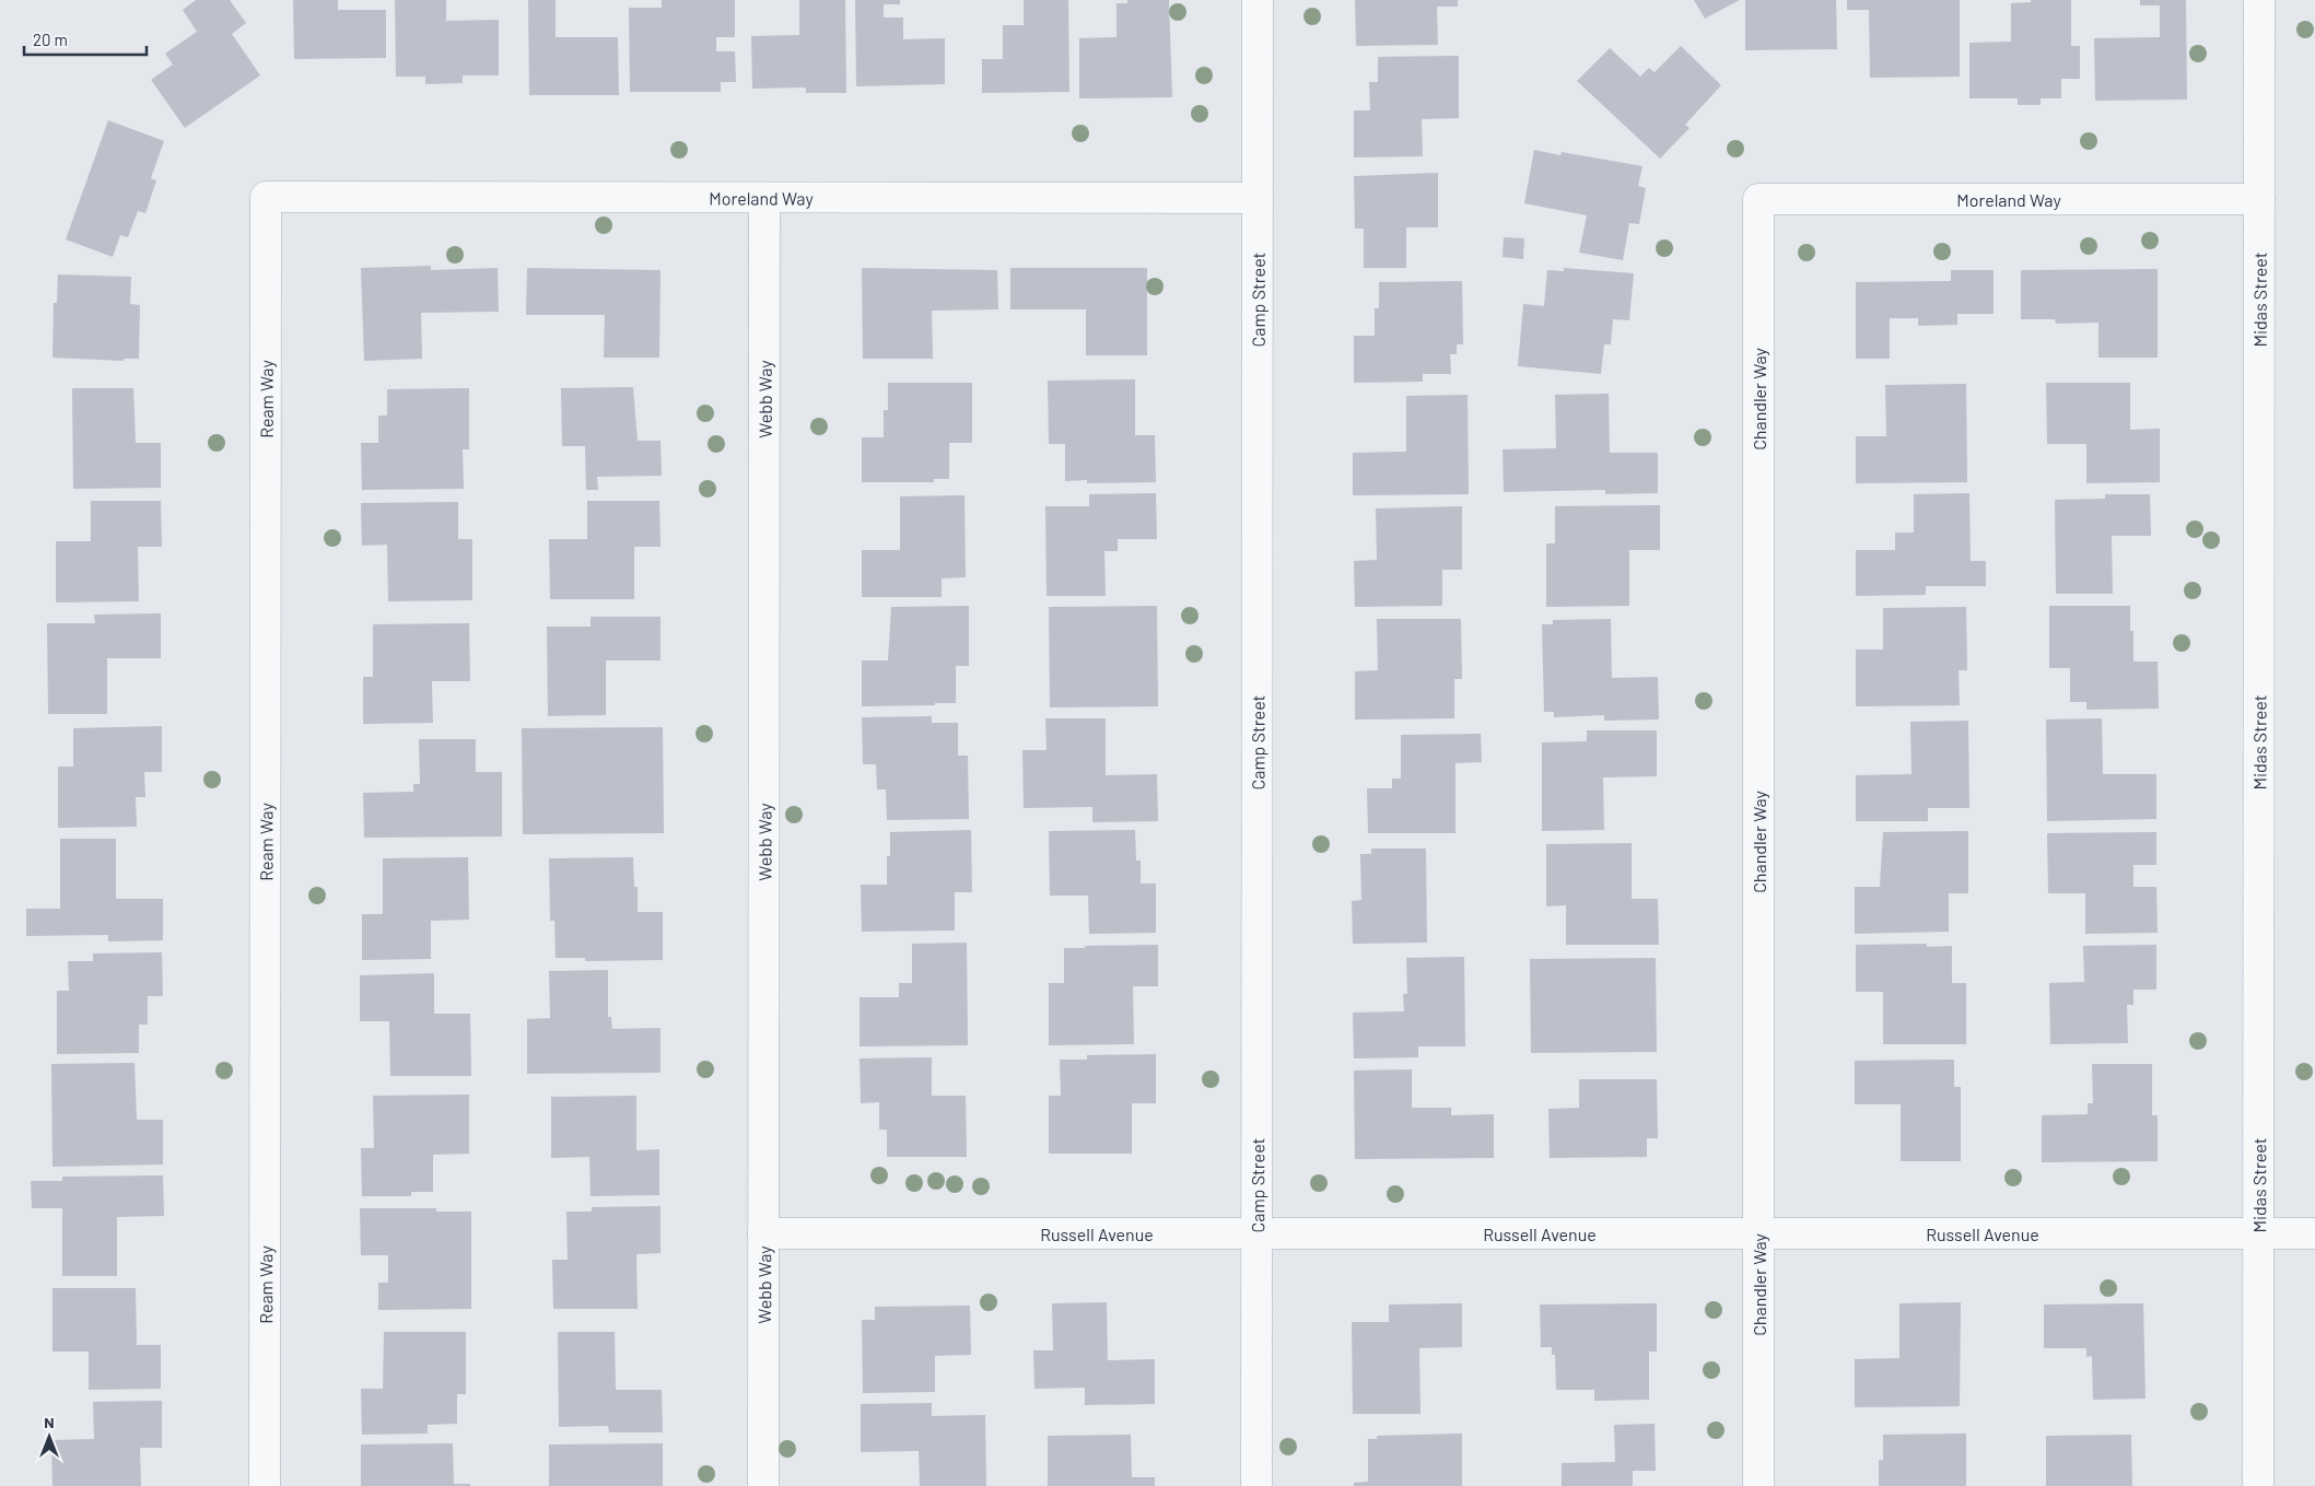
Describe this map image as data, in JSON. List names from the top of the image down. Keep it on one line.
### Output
{"streets":{"street":["Moreland Way","Camp Street","Midas Street","Ream Way","Webb Way","Chandler Way","Russell Avenue"]},"crossings":[["Moreland Way","Camp Street"],["Moreland Way","Midas Street"],["Moreland Way","Ream Way"],["Moreland Way","Webb Way"],["Moreland Way","Chandler Way"],["Camp Street","Russell Avenue"],["Midas Street","Russell Avenue"],["Webb Way","Russell Avenue"],["Chandler Way","Russell Avenue"]],"scale_bar":"20 m","north":"top"}
